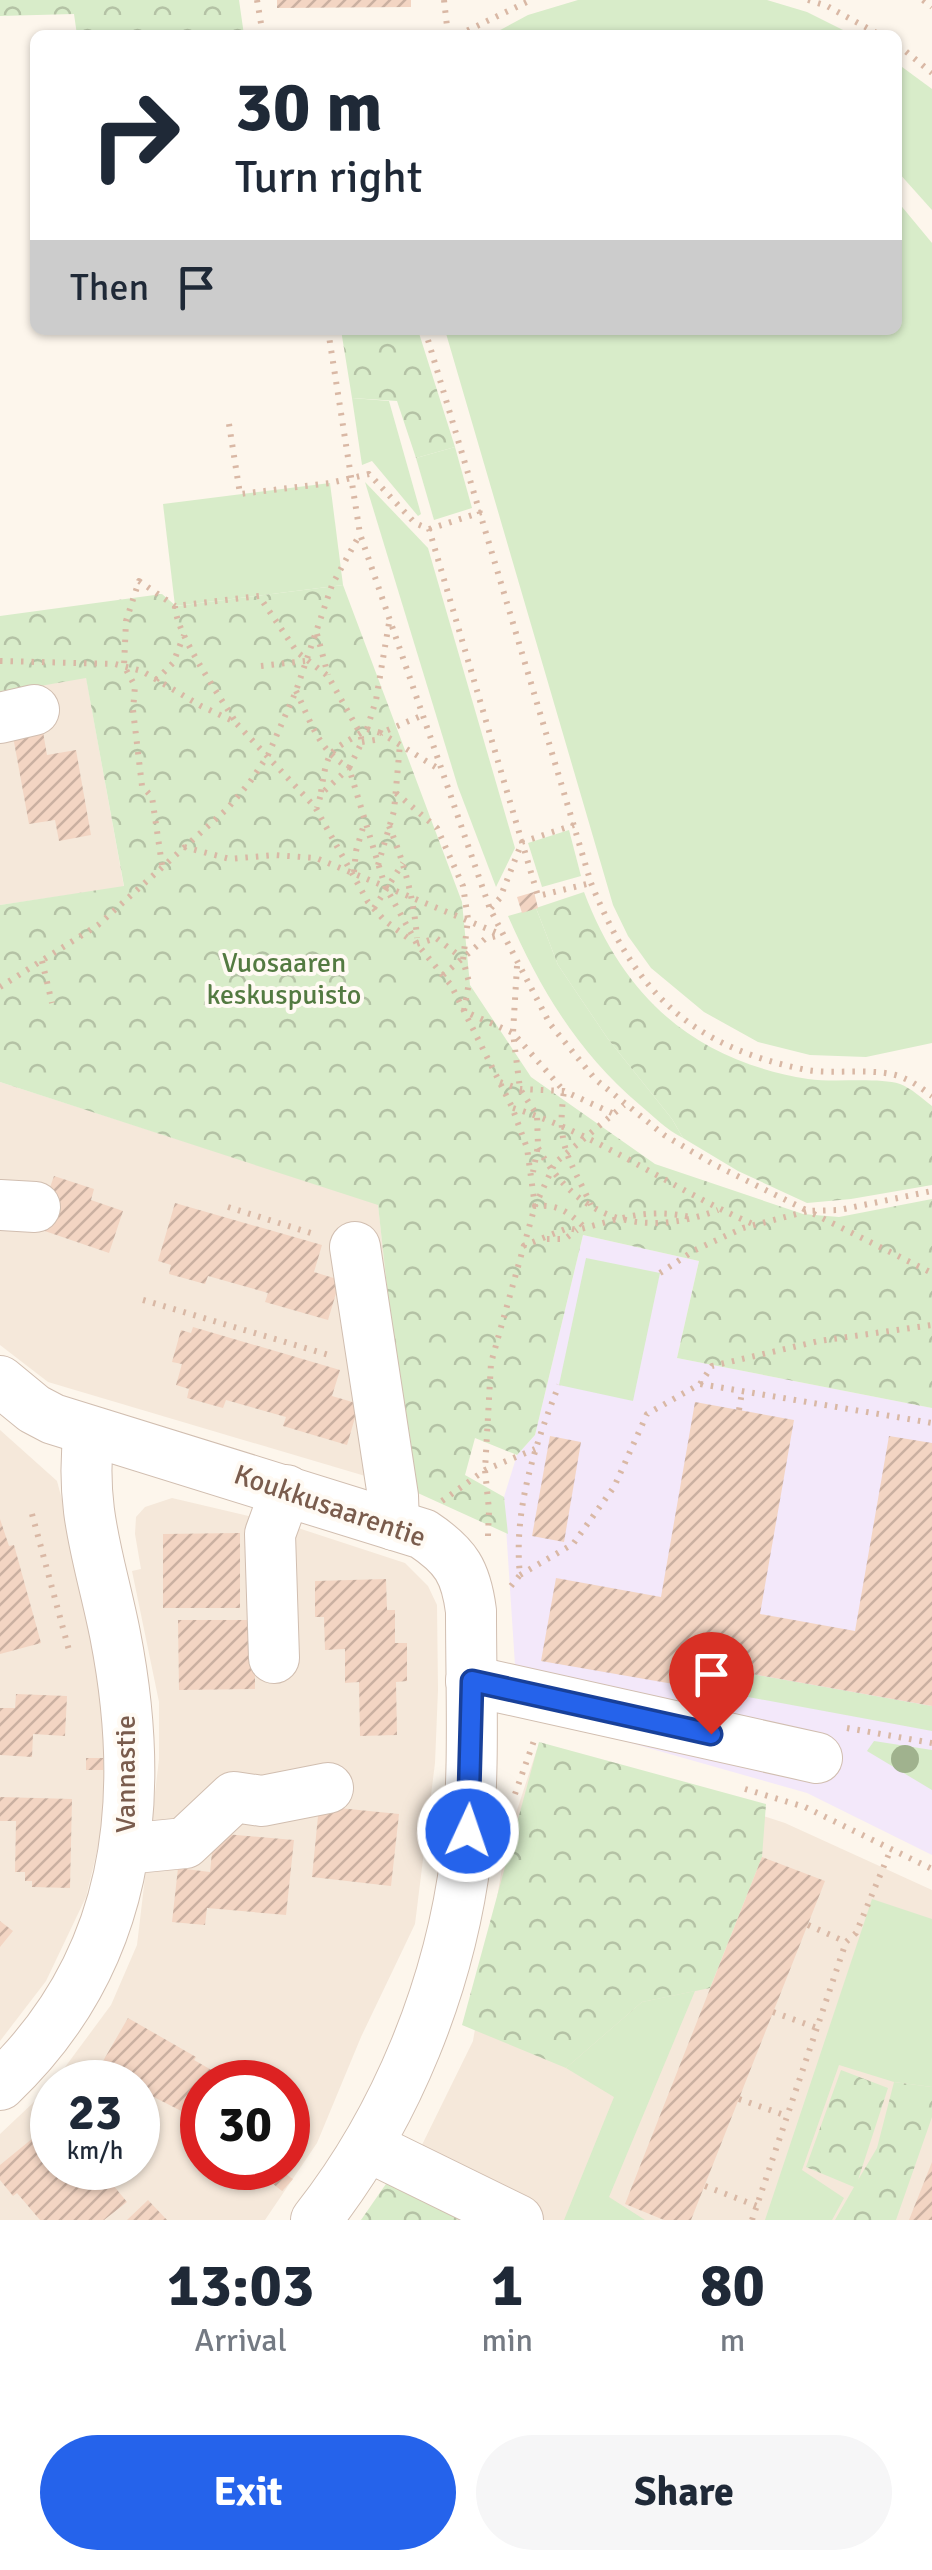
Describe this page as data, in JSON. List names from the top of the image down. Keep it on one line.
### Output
{"streets":{"street":["Koukkusaarentie","Vannastie"]},"crossings":[["Koukkusaarentie","Vannastie"]],"parks":["Vuosaaren keskuspuisto"],"page":{"turn":["30 m","Turn right"],"then":"Then","speed":"23 km/h","limit":"30","eta":["13:03","Arrival","1","min","80","m"],"buttons":["Exit","Share"]}}
